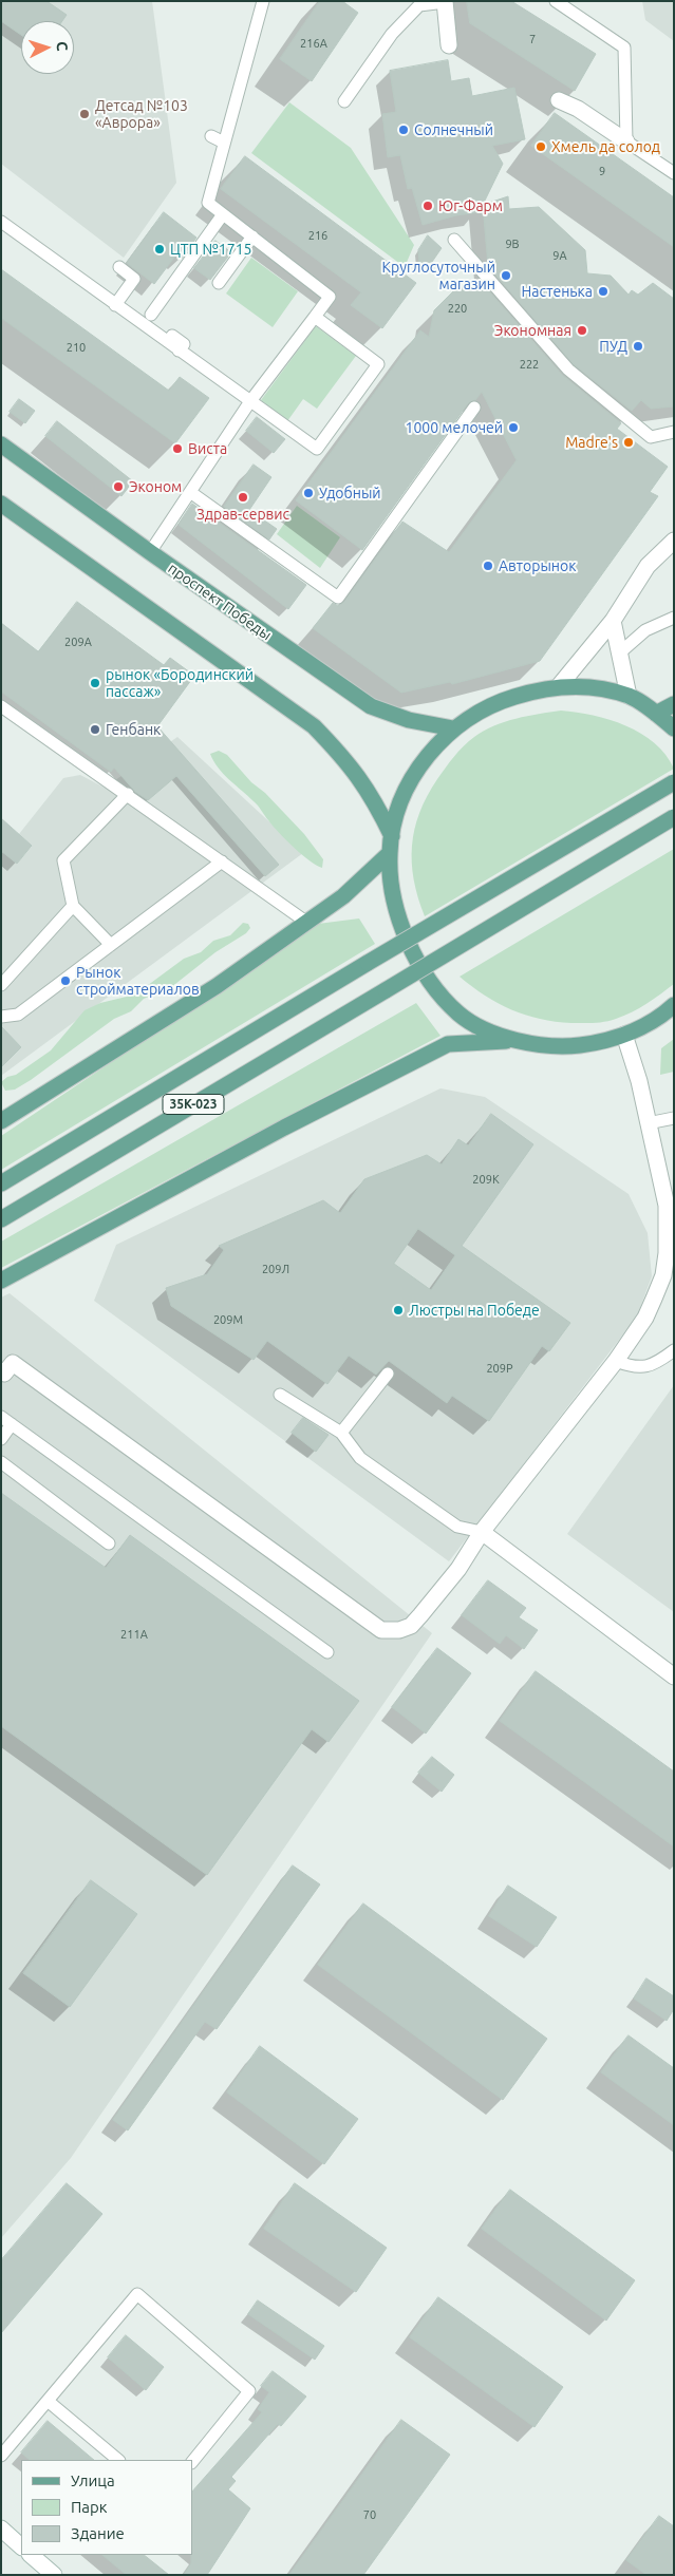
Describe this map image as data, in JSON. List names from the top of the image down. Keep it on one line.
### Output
{"streets":{"main road":["проспект Победы","35К-023"]},"places":["Детсад №103 «Аврора»","Солнечный","Хмель да солод","Юг-Фарм","ЦТП №1715","Круглосуточный магазин","Настенька","Экономная","ПУД","1000 мелочей","Madre's","Виста","Эконом","Удобный","Здрав-сервис","Авторынок","рынок «Бородинский пассаж»","Генбанк","Рынок стройматериалов","Люстры на Победе"],"house_numbers":["7","216А","9","216","9В","9А","220","210","222","209А","209К","209Л","209М","209Р","211А","70"],"legend":["Улица","Парк","Здание"],"north":"right"}
